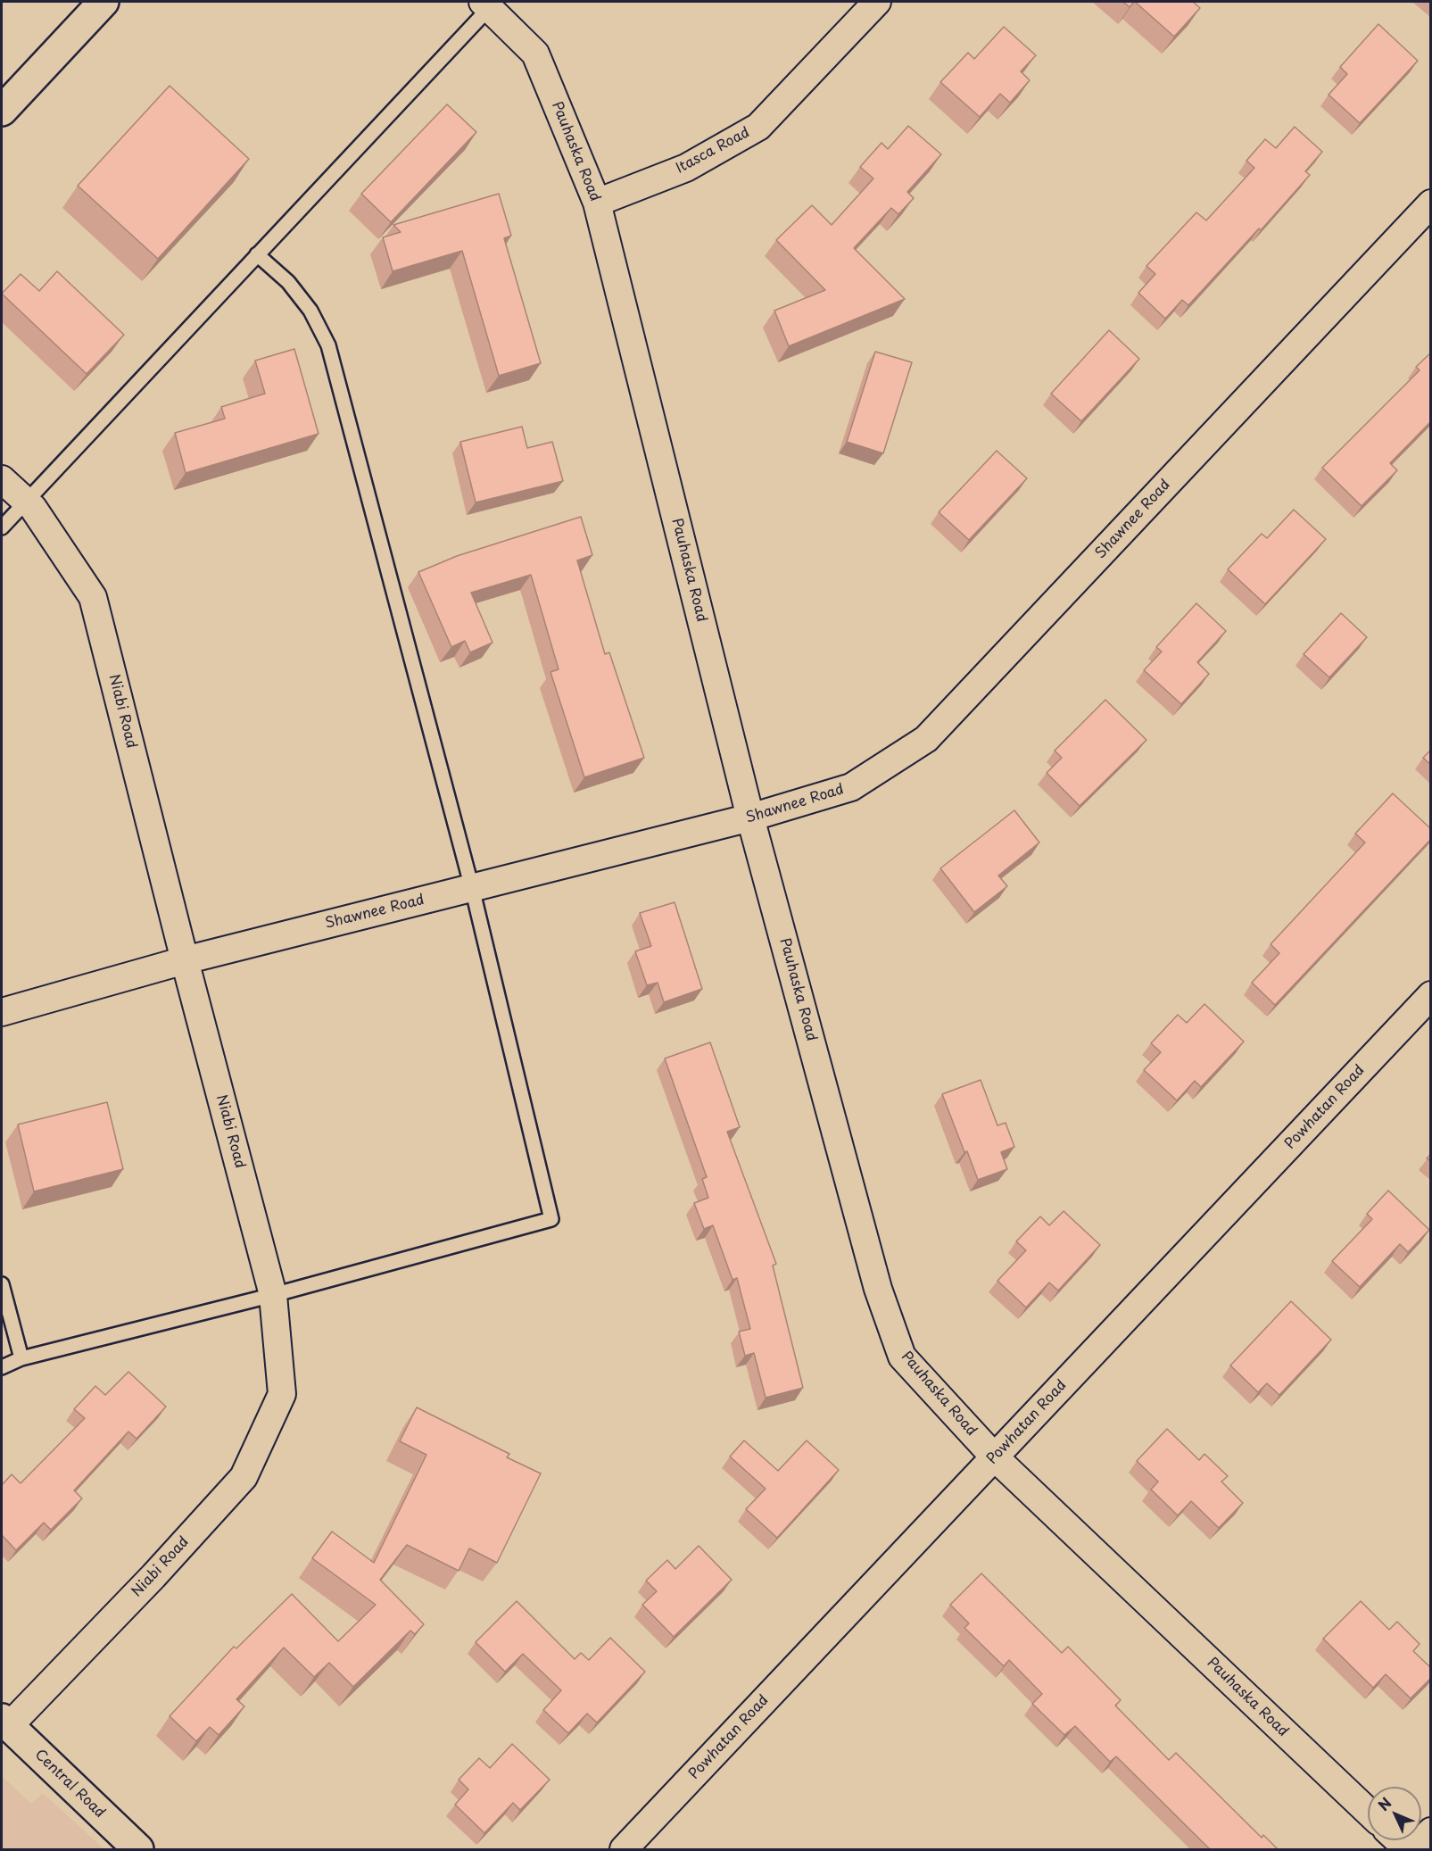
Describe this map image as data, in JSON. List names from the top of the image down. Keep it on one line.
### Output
{"streets":{"main road":["Central Road"],"street":["Itasca Road","Pauhaska Road","Shawnee Road","Niabi Road","Powhatan Road"]},"crossings":[["Itasca Road","Pauhaska Road"],["Pauhaska Road","Shawnee Road"],["Pauhaska Road","Powhatan Road"],["Shawnee Road","Niabi Road"],["Niabi Road","Central Road"]],"north":"top left"}
